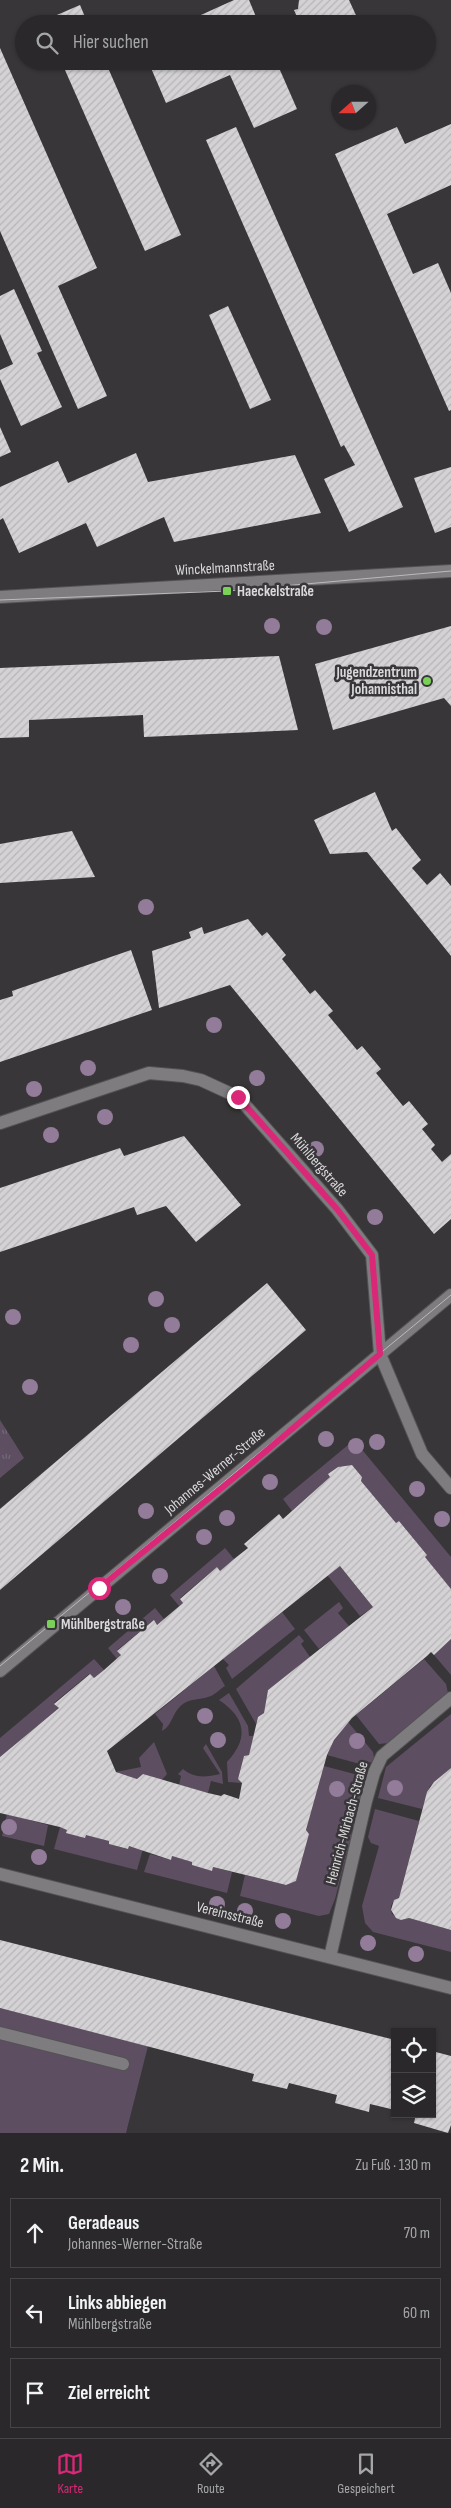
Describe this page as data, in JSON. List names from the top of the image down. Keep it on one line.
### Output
{"streets":{"street":["Winckelmannstraße","Mühlbergstraße","Johannes-Werner-Straße","Heinrich-Mirbach-Straße","Vereinsstraße"]},"crossings":[["Mühlbergstraße","Johannes-Werner-Straße"],["Heinrich-Mirbach-Straße","Vereinsstraße"]],"places":{"transit":["Haeckelstraße","Mühlbergstraße"],"other":["Jugendzentrum Johannisthal"]},"north":"left","page":{"search":"Hier suchen","heading":["2 Min.","Zu Fuß · 130 m"],"list":[["Geradeaus","Johannes-Werner-Straße","70 m"],["Links abbiegen","Mühlbergstraße","60 m"],"Ziel erreicht"],"nav":["Karte","Route","Gespeichert"]}}
